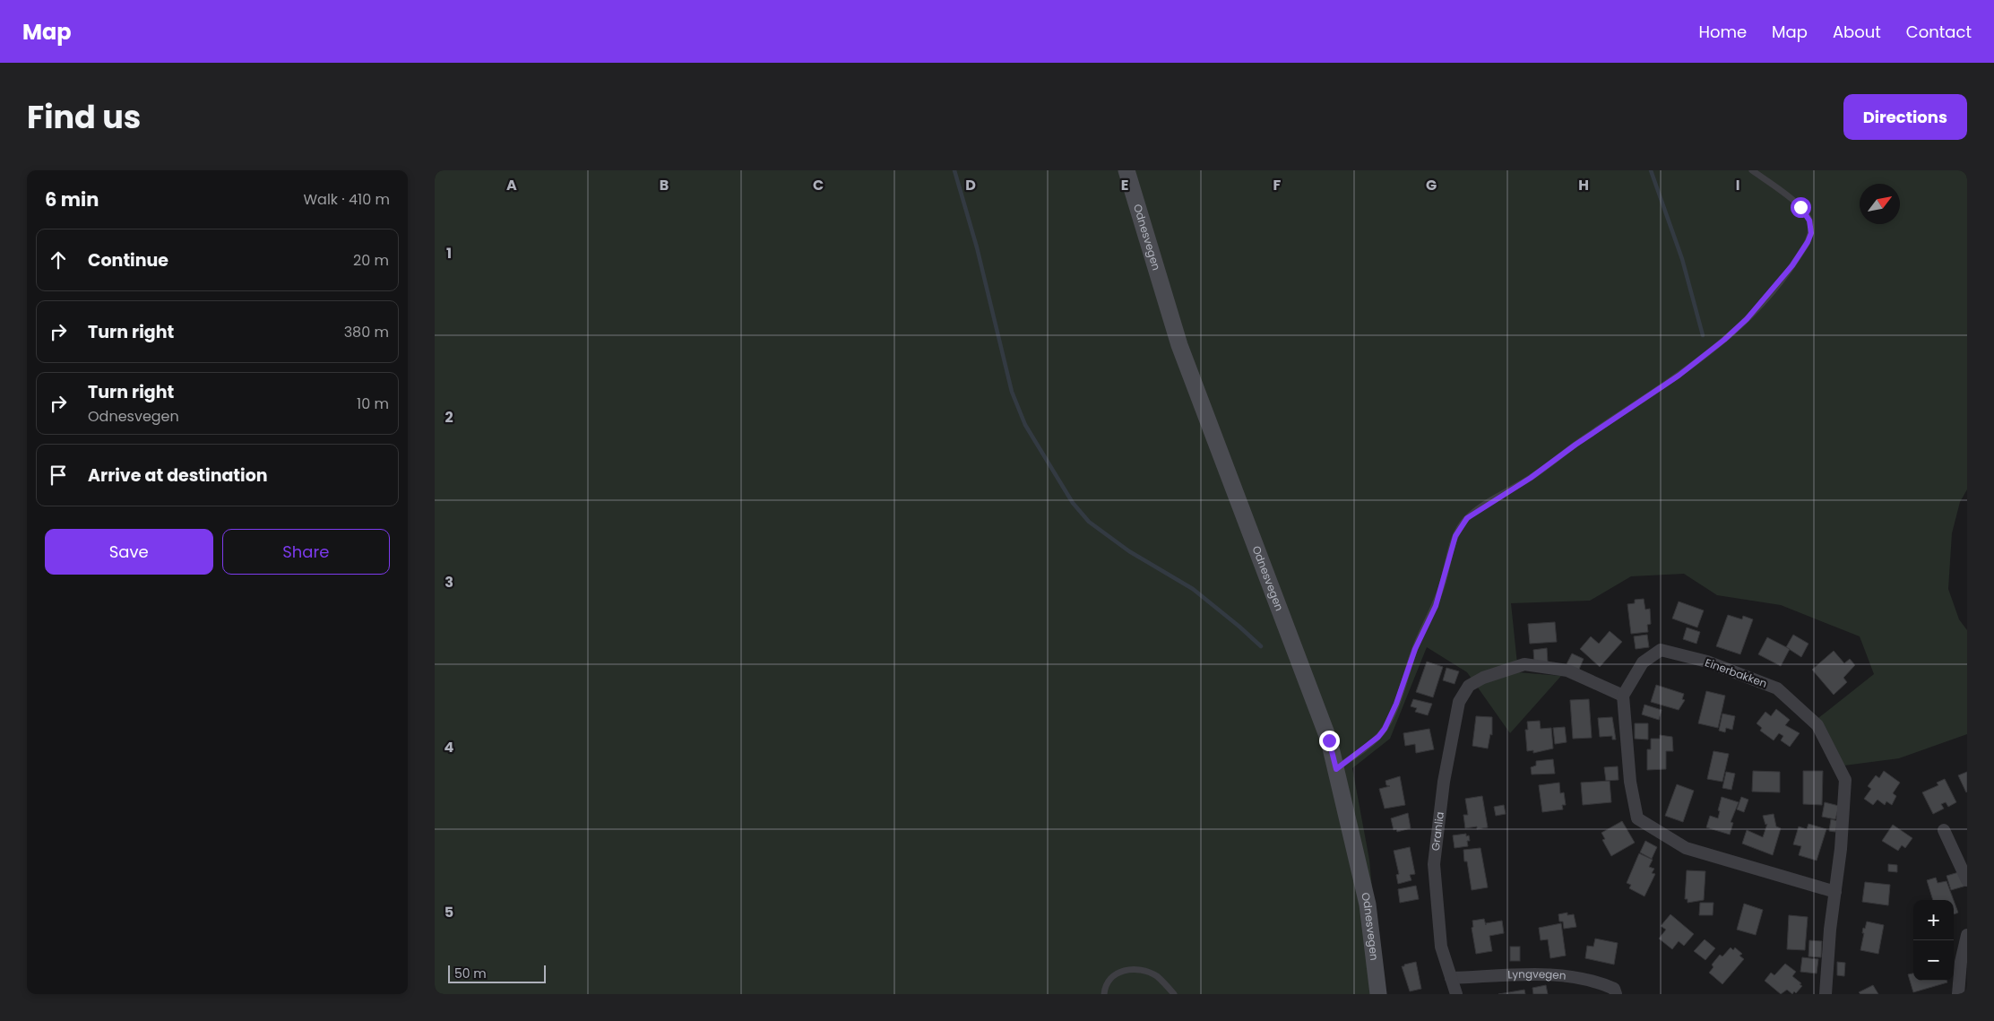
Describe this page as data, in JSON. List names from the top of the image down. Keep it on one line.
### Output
{"streets":{"main road":["Odnesvegen"],"street":["Einerbakken","Granlia","Lyngvegen"]},"crossings":[["Einerbakken","Granlia"],["Granlia","Lyngvegen"]],"scale_bar":"50 m","north":"top right","page":{"header":"Map","nav":["Home","Map","About","Contact"],"title":"Find us","buttons":["Directions",["Save","Share"]],"heading":["6 min","Walk · 410 m"],"list":[["Continue","20 m"],["Turn right","380 m"],["Turn right","Odnesvegen","10 m"],"Arrive at destination"],"map_buttons":["+","−"],"scale":"50 m"},"grid":{"columns":["A","B","C","D","E","F","G","H","I"],"rows":["1","2","3","4","5"]}}
